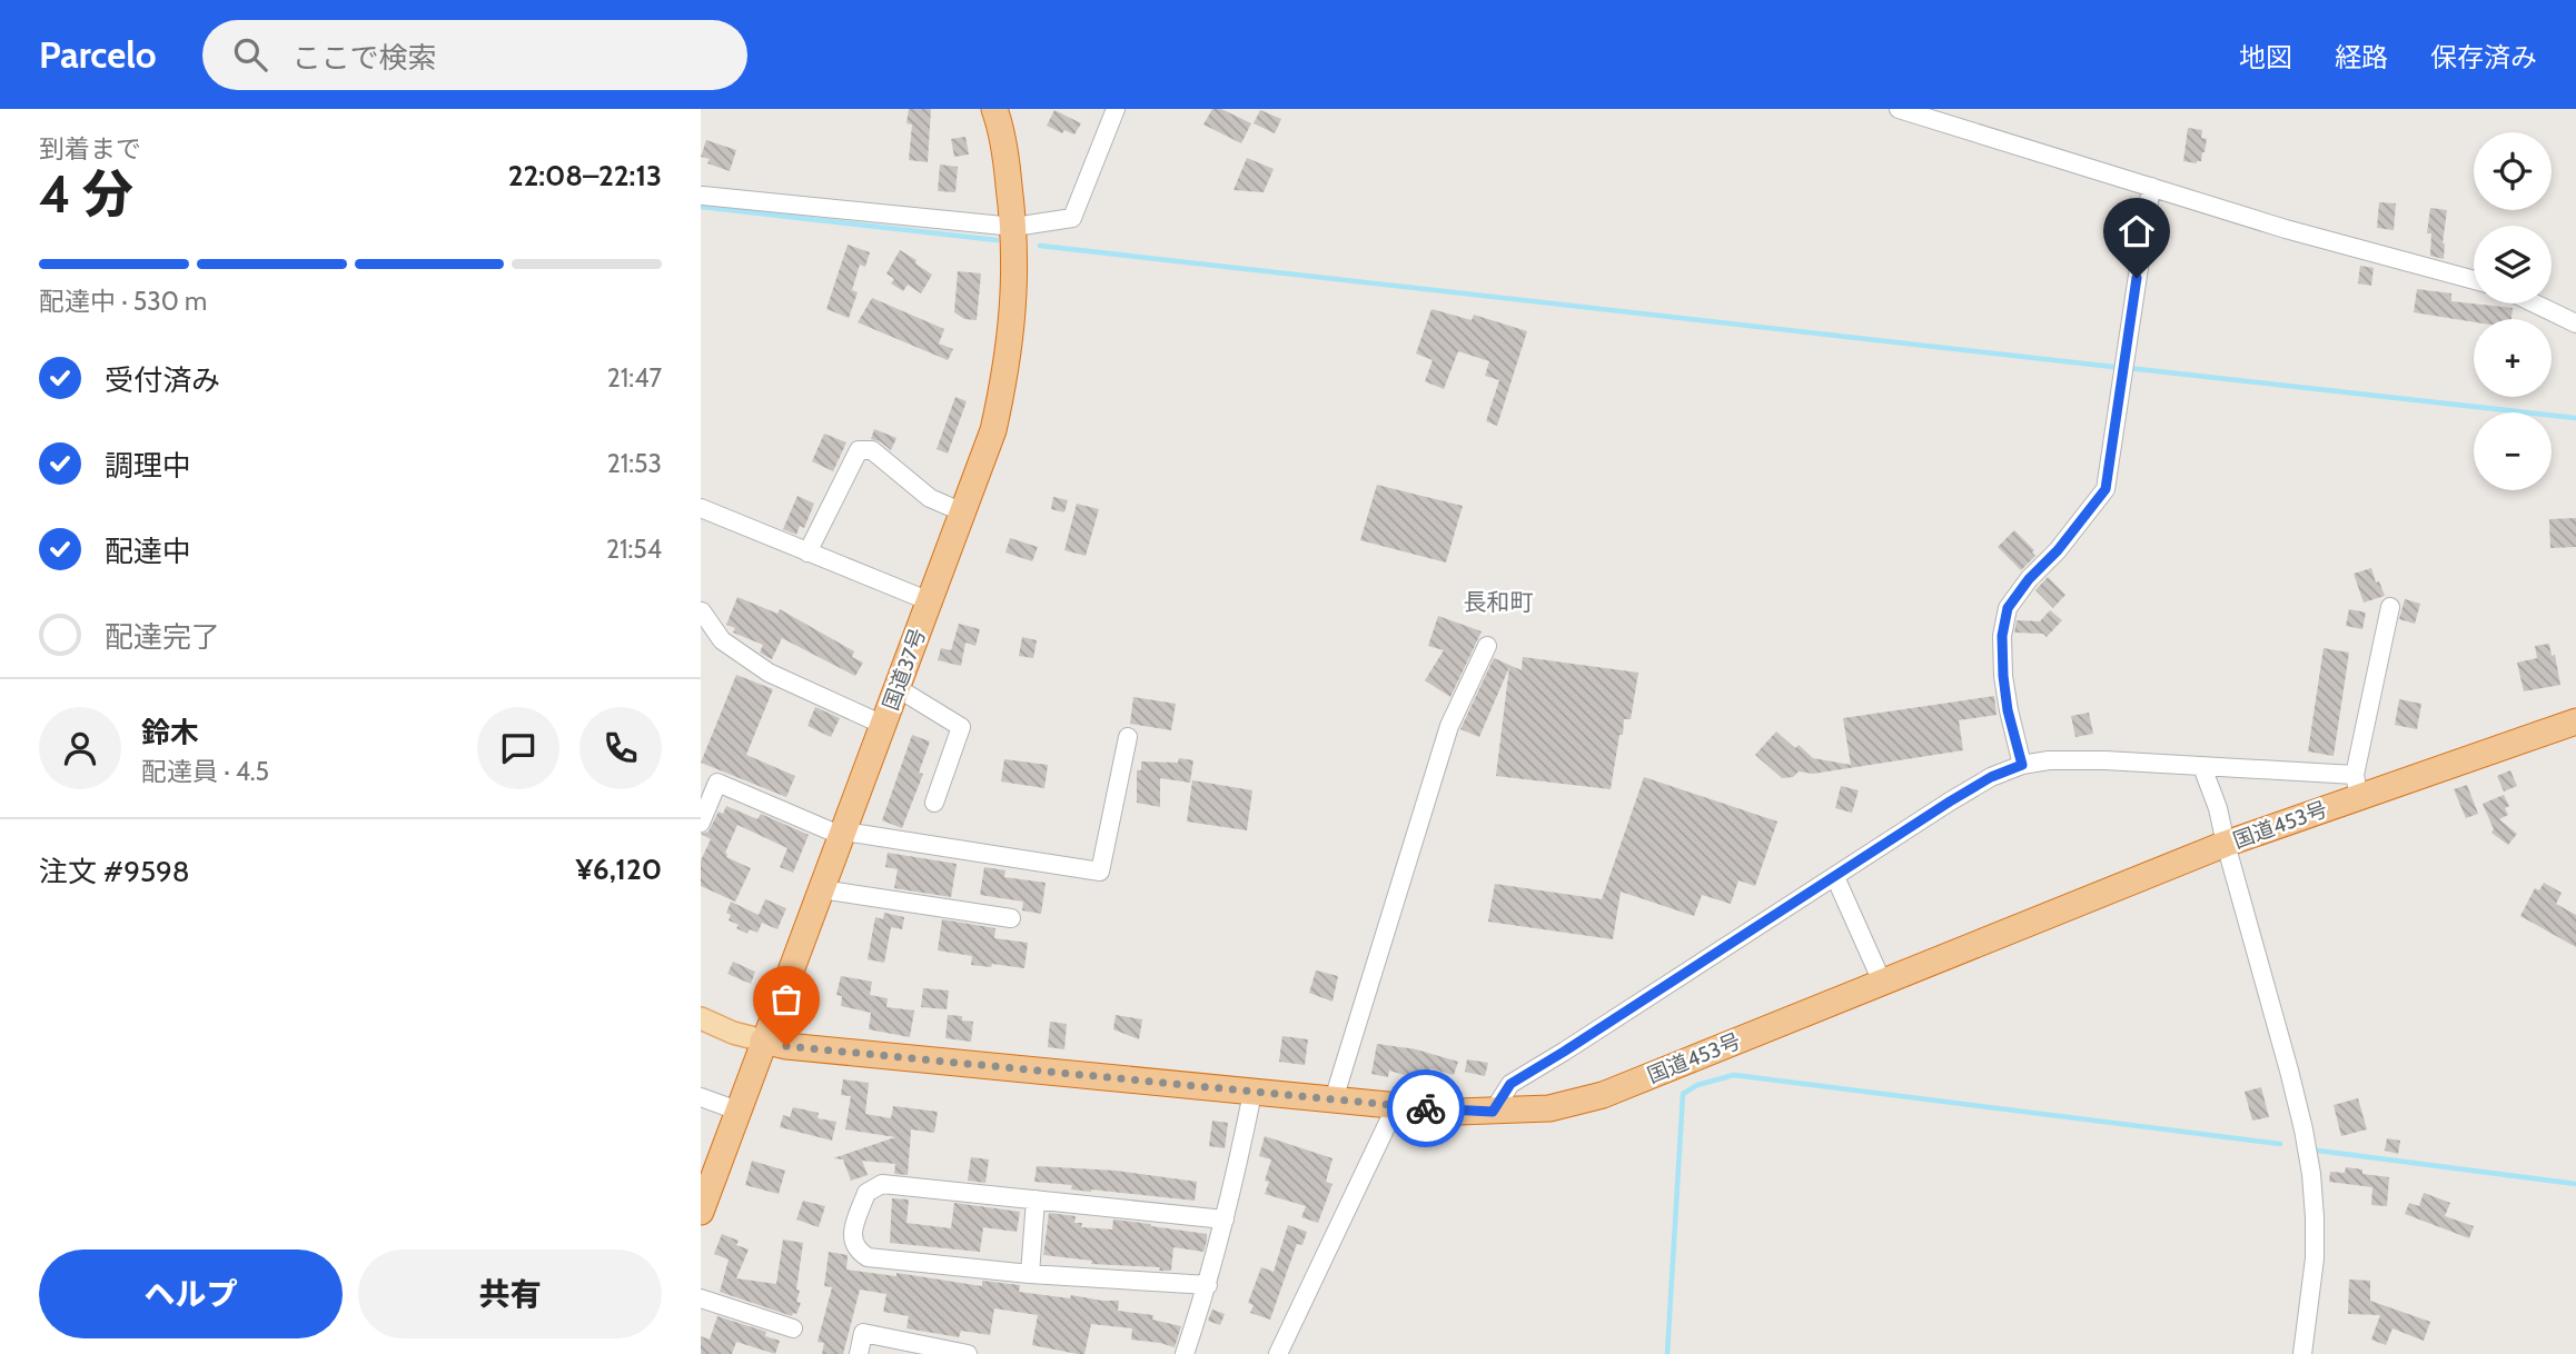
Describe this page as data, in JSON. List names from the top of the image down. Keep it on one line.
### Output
{"streets":{"highway":["国道37号","国道453号"]},"crossings":[["国道37号","国道453号"]],"districts":["長和町"],"page":{"header":"Parcelo","search":"ここで検索","nav":["地図","経路","保存済み"],"heading":["4 分","到着まで","22:08–22:13"],"panel":["鈴木","配達員 · 4.5","注文 #9598","¥6,120"],"map_buttons":["+","−"],"bar":"配達中 · 530 m","list":[["受付済み","21:47"],["調理中","21:53"],["配達中","21:54"],"配達完了"],"buttons":["ヘルプ","共有"]}}
